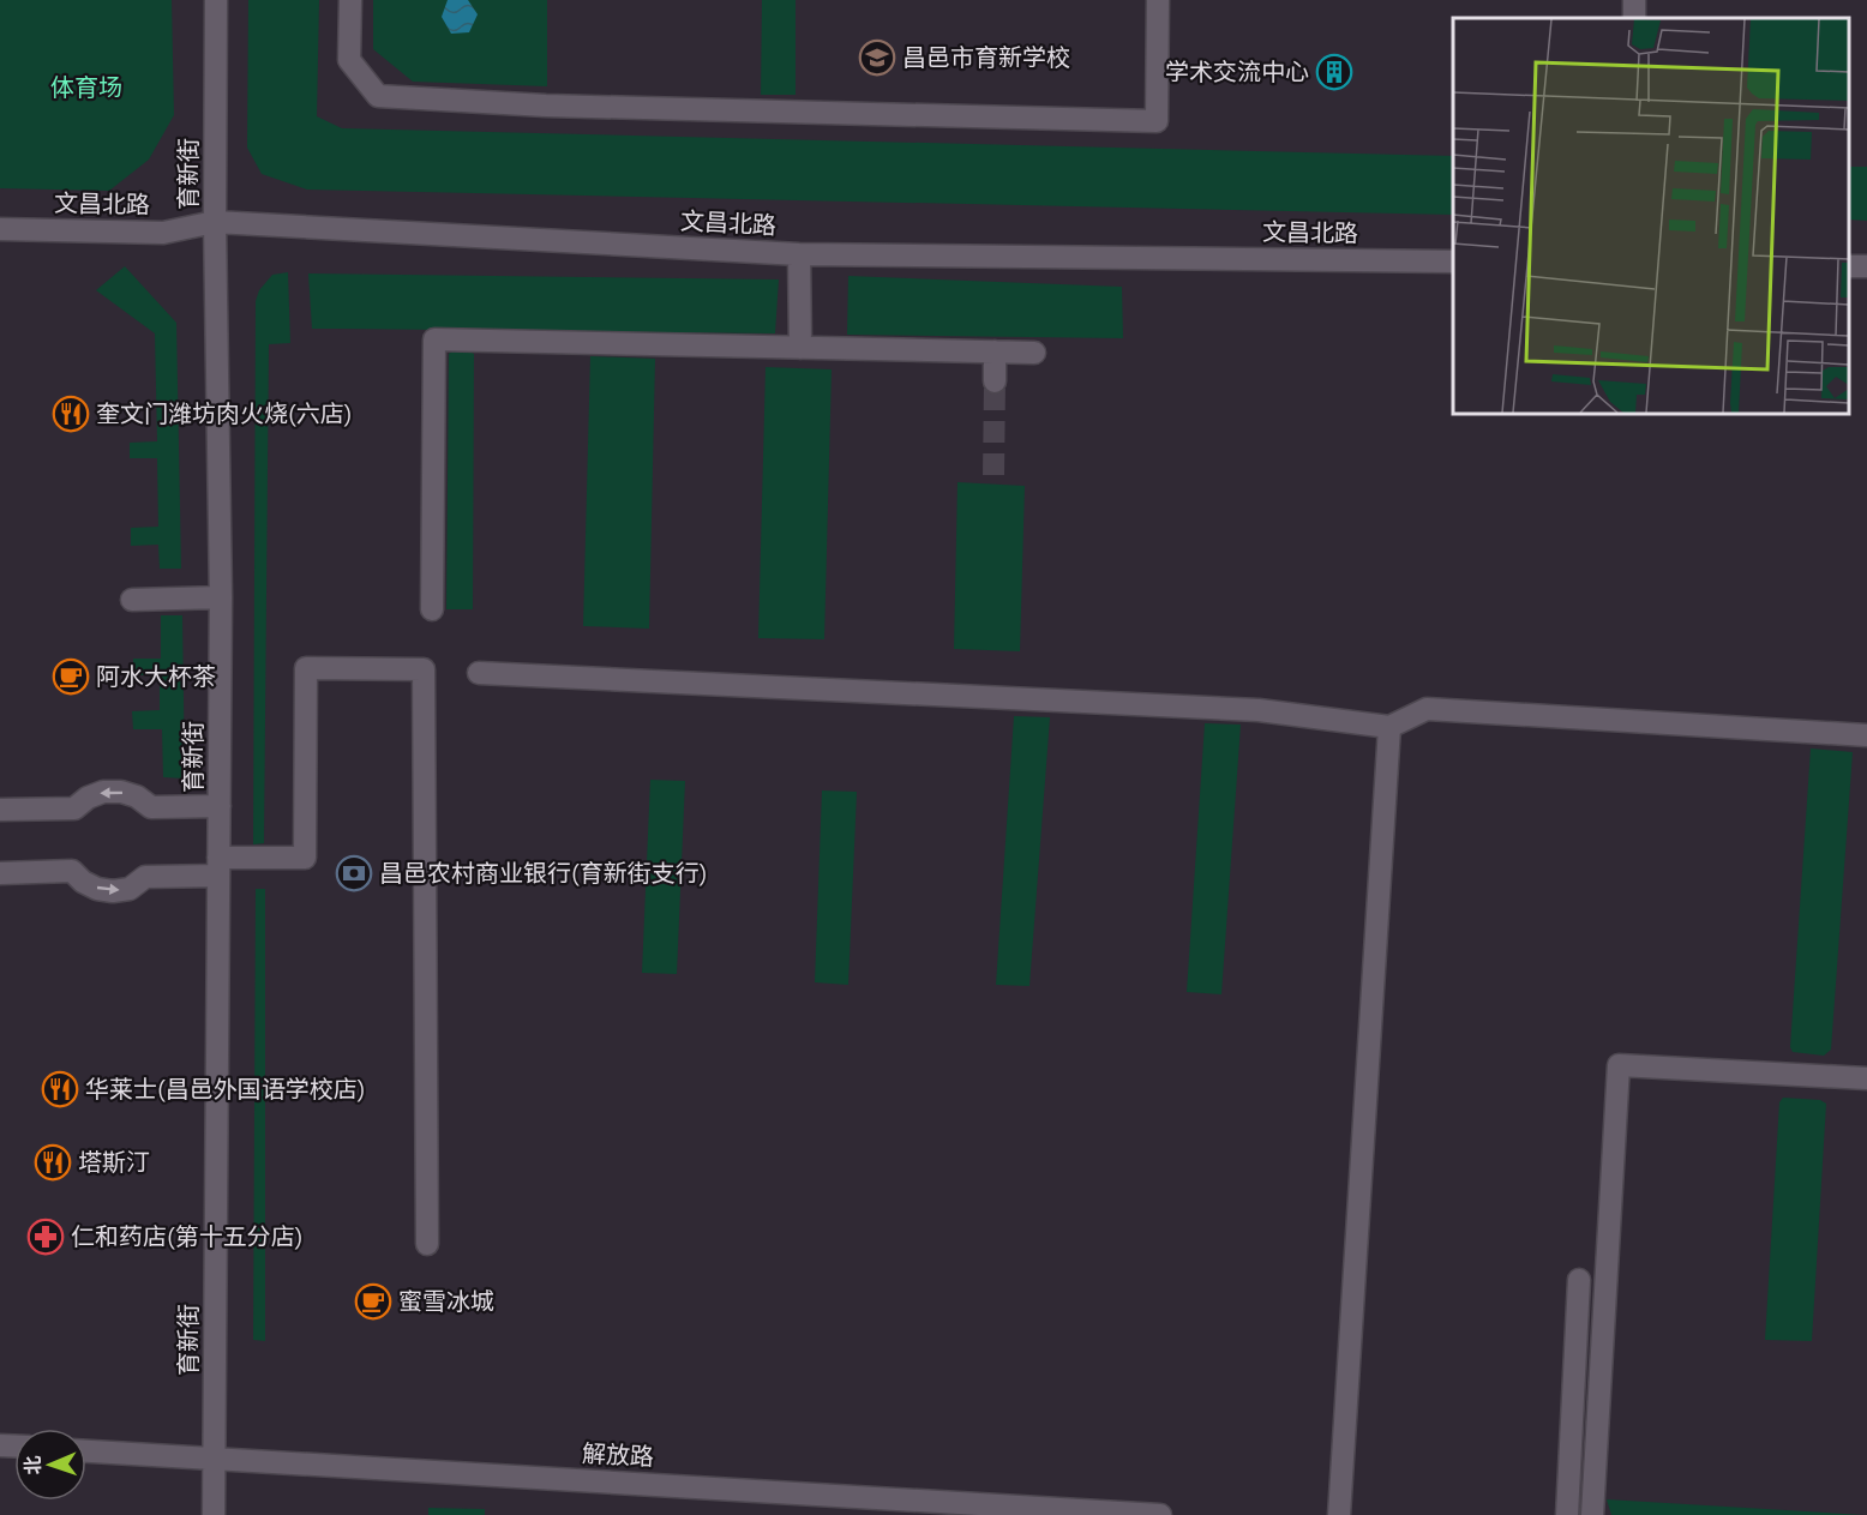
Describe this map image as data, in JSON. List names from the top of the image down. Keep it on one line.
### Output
{"streets":{"street":["育新街","文昌北路","解放路"]},"crossings":[["育新街","文昌北路"],["育新街","解放路"]],"parks":["体育场"],"places":{"school or university":["昌邑市育新学校"],"building":["学术交流中心"],"restaurant":["奎文门潍坊肉火烧(六店)","华莱士(昌邑外国语学校店)","塔斯汀"],"cafe":["阿水大杯茶","蜜雪冰城"],"bank":["昌邑农村商业银行(育新街支行)"],"pharmacy":["仁和药店(第十五分店)"]},"north":"left"}
